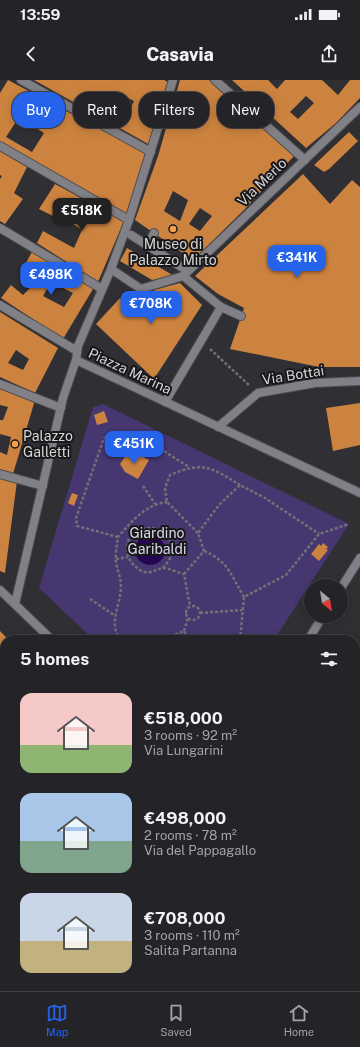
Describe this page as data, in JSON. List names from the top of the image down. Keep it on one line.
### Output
{"streets":{"street":["Via Merlo","Piazza Marina","Via Bottai"]},"crossings":[["Piazza Marina","Via Bottai"]],"parks":["Giardino Garibaldi"],"places":["Museo di Palazzo Mirto","Palazzo Galletti"],"north":"bottom right","page":{"status":"13:59","header":"Casavia","chip":["Buy","Rent","Filters","New"],"price":["€518K","€341K","€498K","€708K","€451K"],"heading":"5 homes","list":[{"name":"€518,000","note":"3 rooms · 92 m² · Via Lungarini"},{"name":"€498,000","note":"2 rooms · 78 m² · Via del Pappagallo"},{"name":"€708,000","note":"3 rooms · 110 m² · Salita Partanna"}],"tabs":["Map","Saved","Home"]}}
